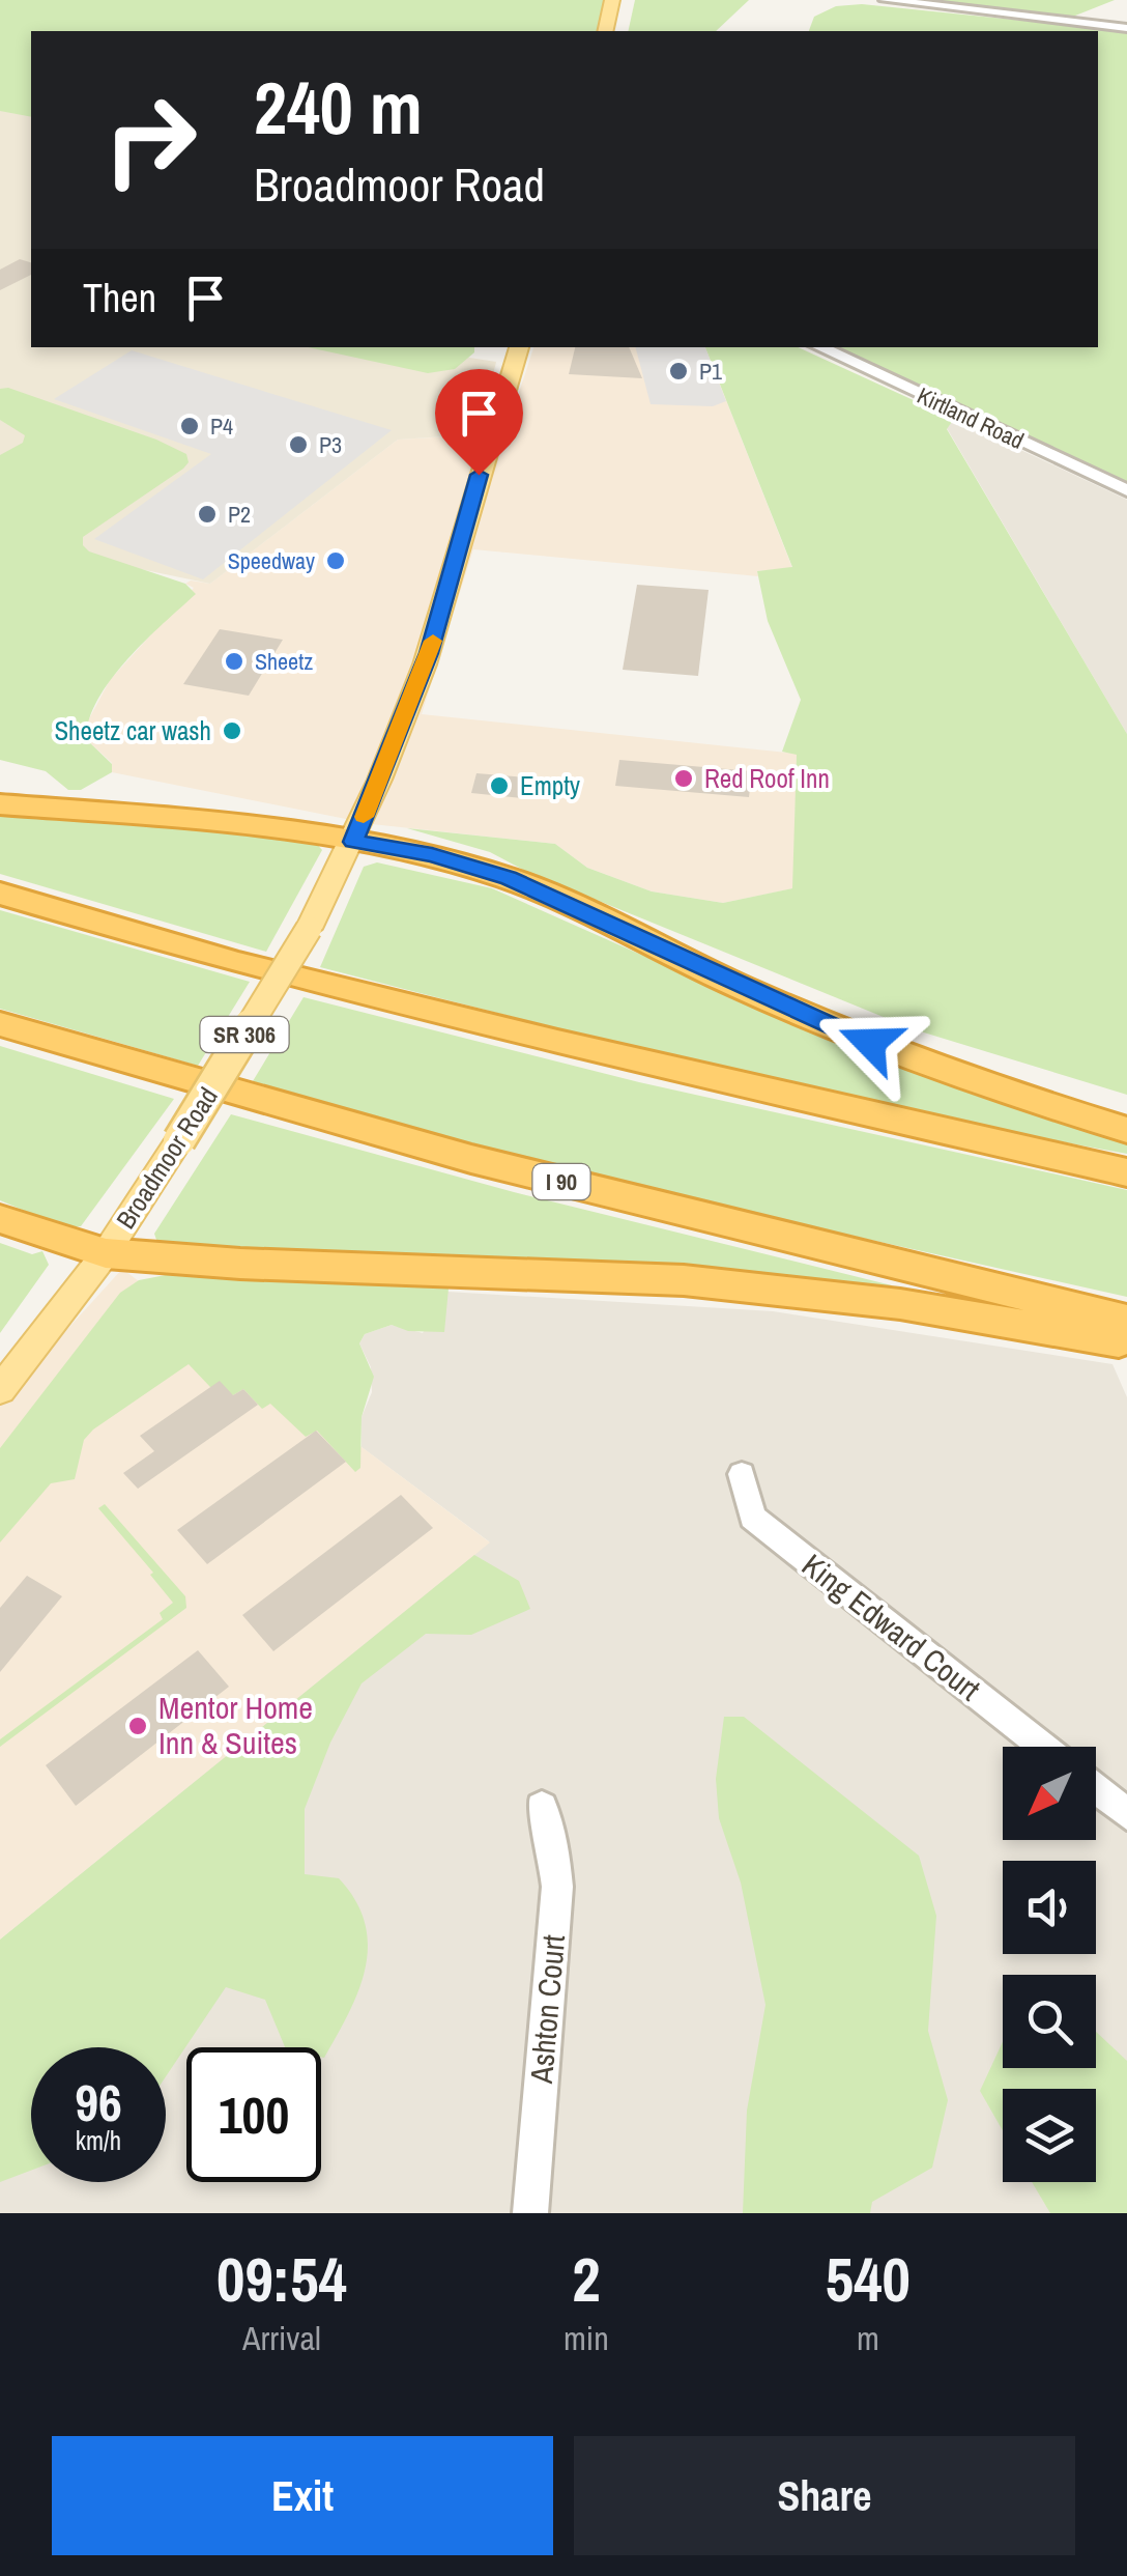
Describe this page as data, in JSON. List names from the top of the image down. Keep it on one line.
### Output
{"streets":{"highway":["I 90"],"main road":["SR 306","Broadmoor Road"],"street":["Kirtland Road","King Edward Court","Ashton Court"]},"places":["P1","P4","P3","P2","Speedway","Sheetz","Sheetz car wash","Red Roof Inn","Empty","Mentor Home Inn & Suites"],"north":"bottom left","page":{"turn":["240 m","Broadmoor Road"],"then":"Then","speed":"96 km/h","limit":"100","eta":["09:54","Arrival","2","min","540","m"],"buttons":["Exit","Share"]}}
